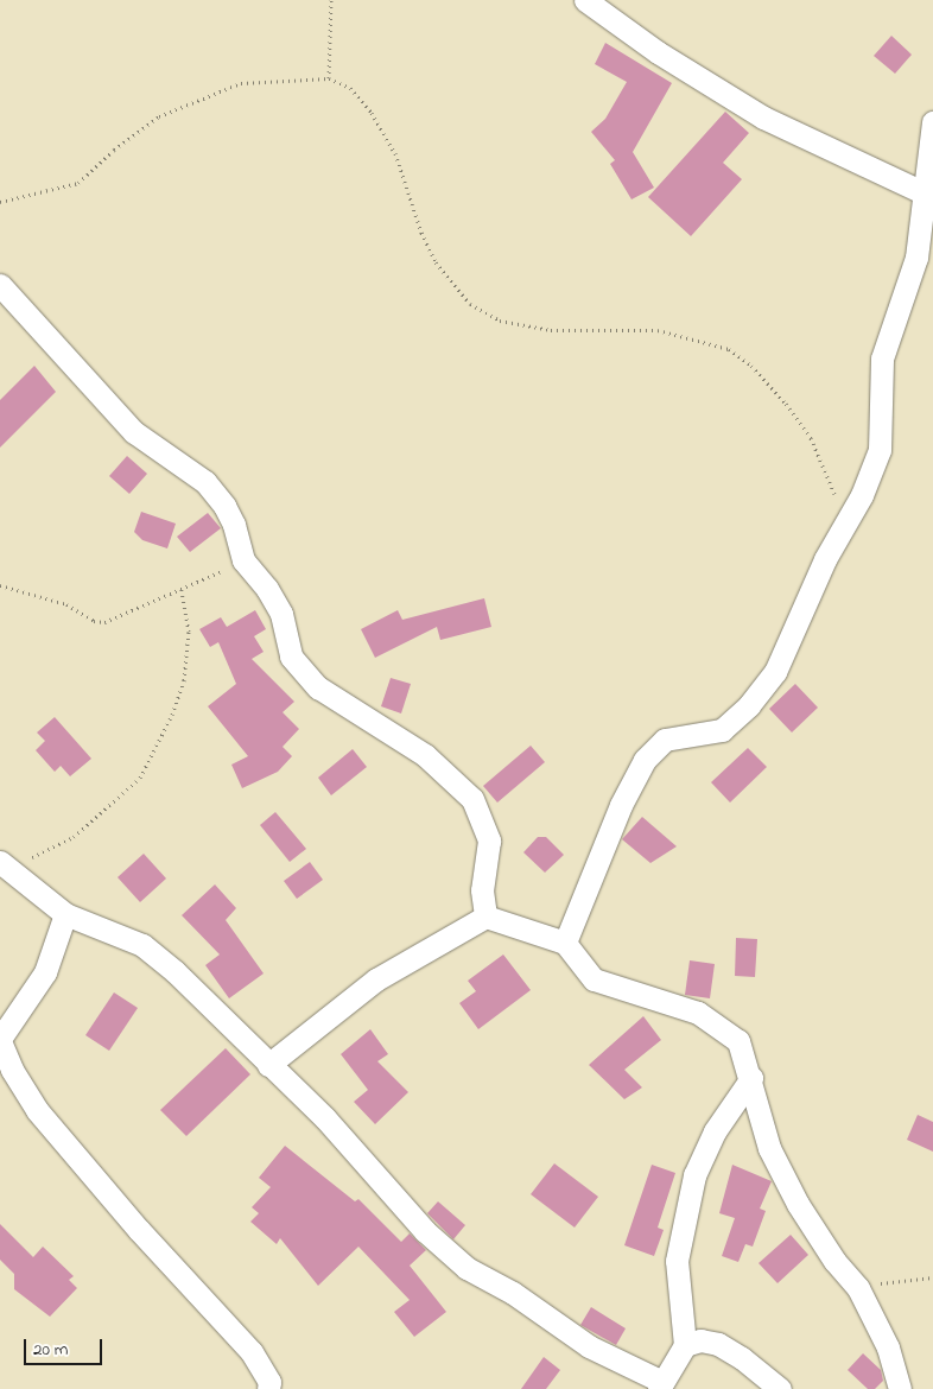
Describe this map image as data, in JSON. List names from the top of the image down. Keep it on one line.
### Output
{"scale_bar":"20 m"}
